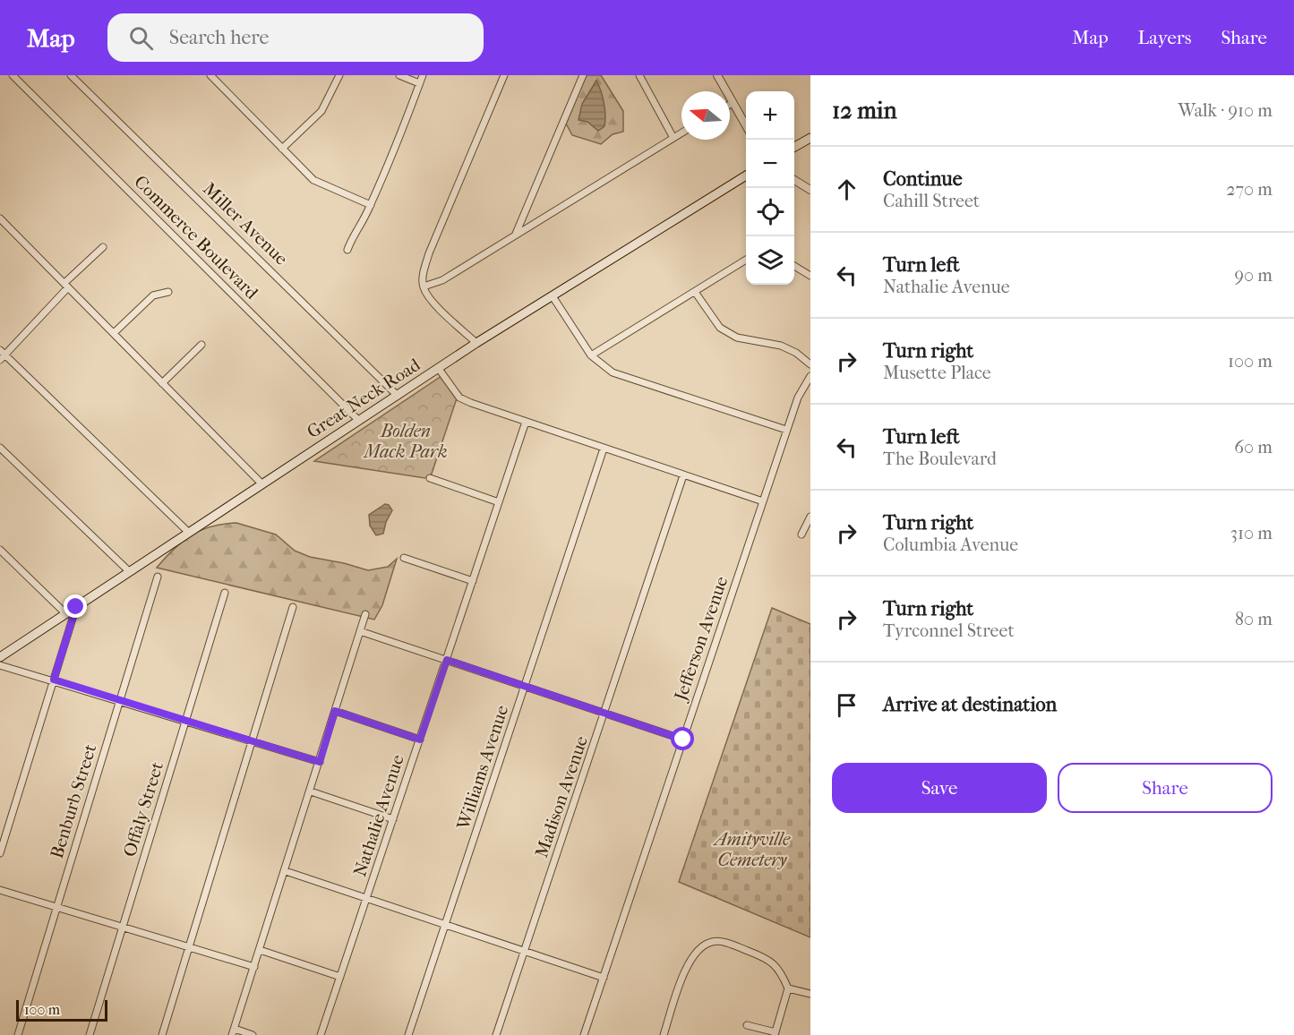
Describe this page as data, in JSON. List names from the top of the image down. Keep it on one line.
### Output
{"streets":{"main road":["Great Neck Road"],"street":["Miller Avenue","Commerce Boulevard","Jefferson Avenue","Williams Avenue","Madison Avenue","Benburb Street","Offaly Street","Nathalie Avenue"]},"crossings":[["Miller Avenue","Great Neck Road"],["Commerce Boulevard","Great Neck Road"]],"parks":["Bolden Mack Park","Amityville Cemetery"],"scale_bar":"100 m","north":"left","page":{"header":"Map","search":"Search here","nav":["Map","Layers","Share"],"heading":["12 min","Walk · 910 m"],"map_buttons":["+","−"],"list":[["Continue","Cahill Street","270 m"],["Turn left","Nathalie Avenue","90 m"],["Turn right","Musette Place","100 m"],["Turn left","The Boulevard","60 m"],["Turn right","Columbia Avenue","310 m"],["Turn right","Tyrconnel Street","80 m"],"Arrive at destination"],"buttons":["Save","Share"],"scale":"100 m"}}
